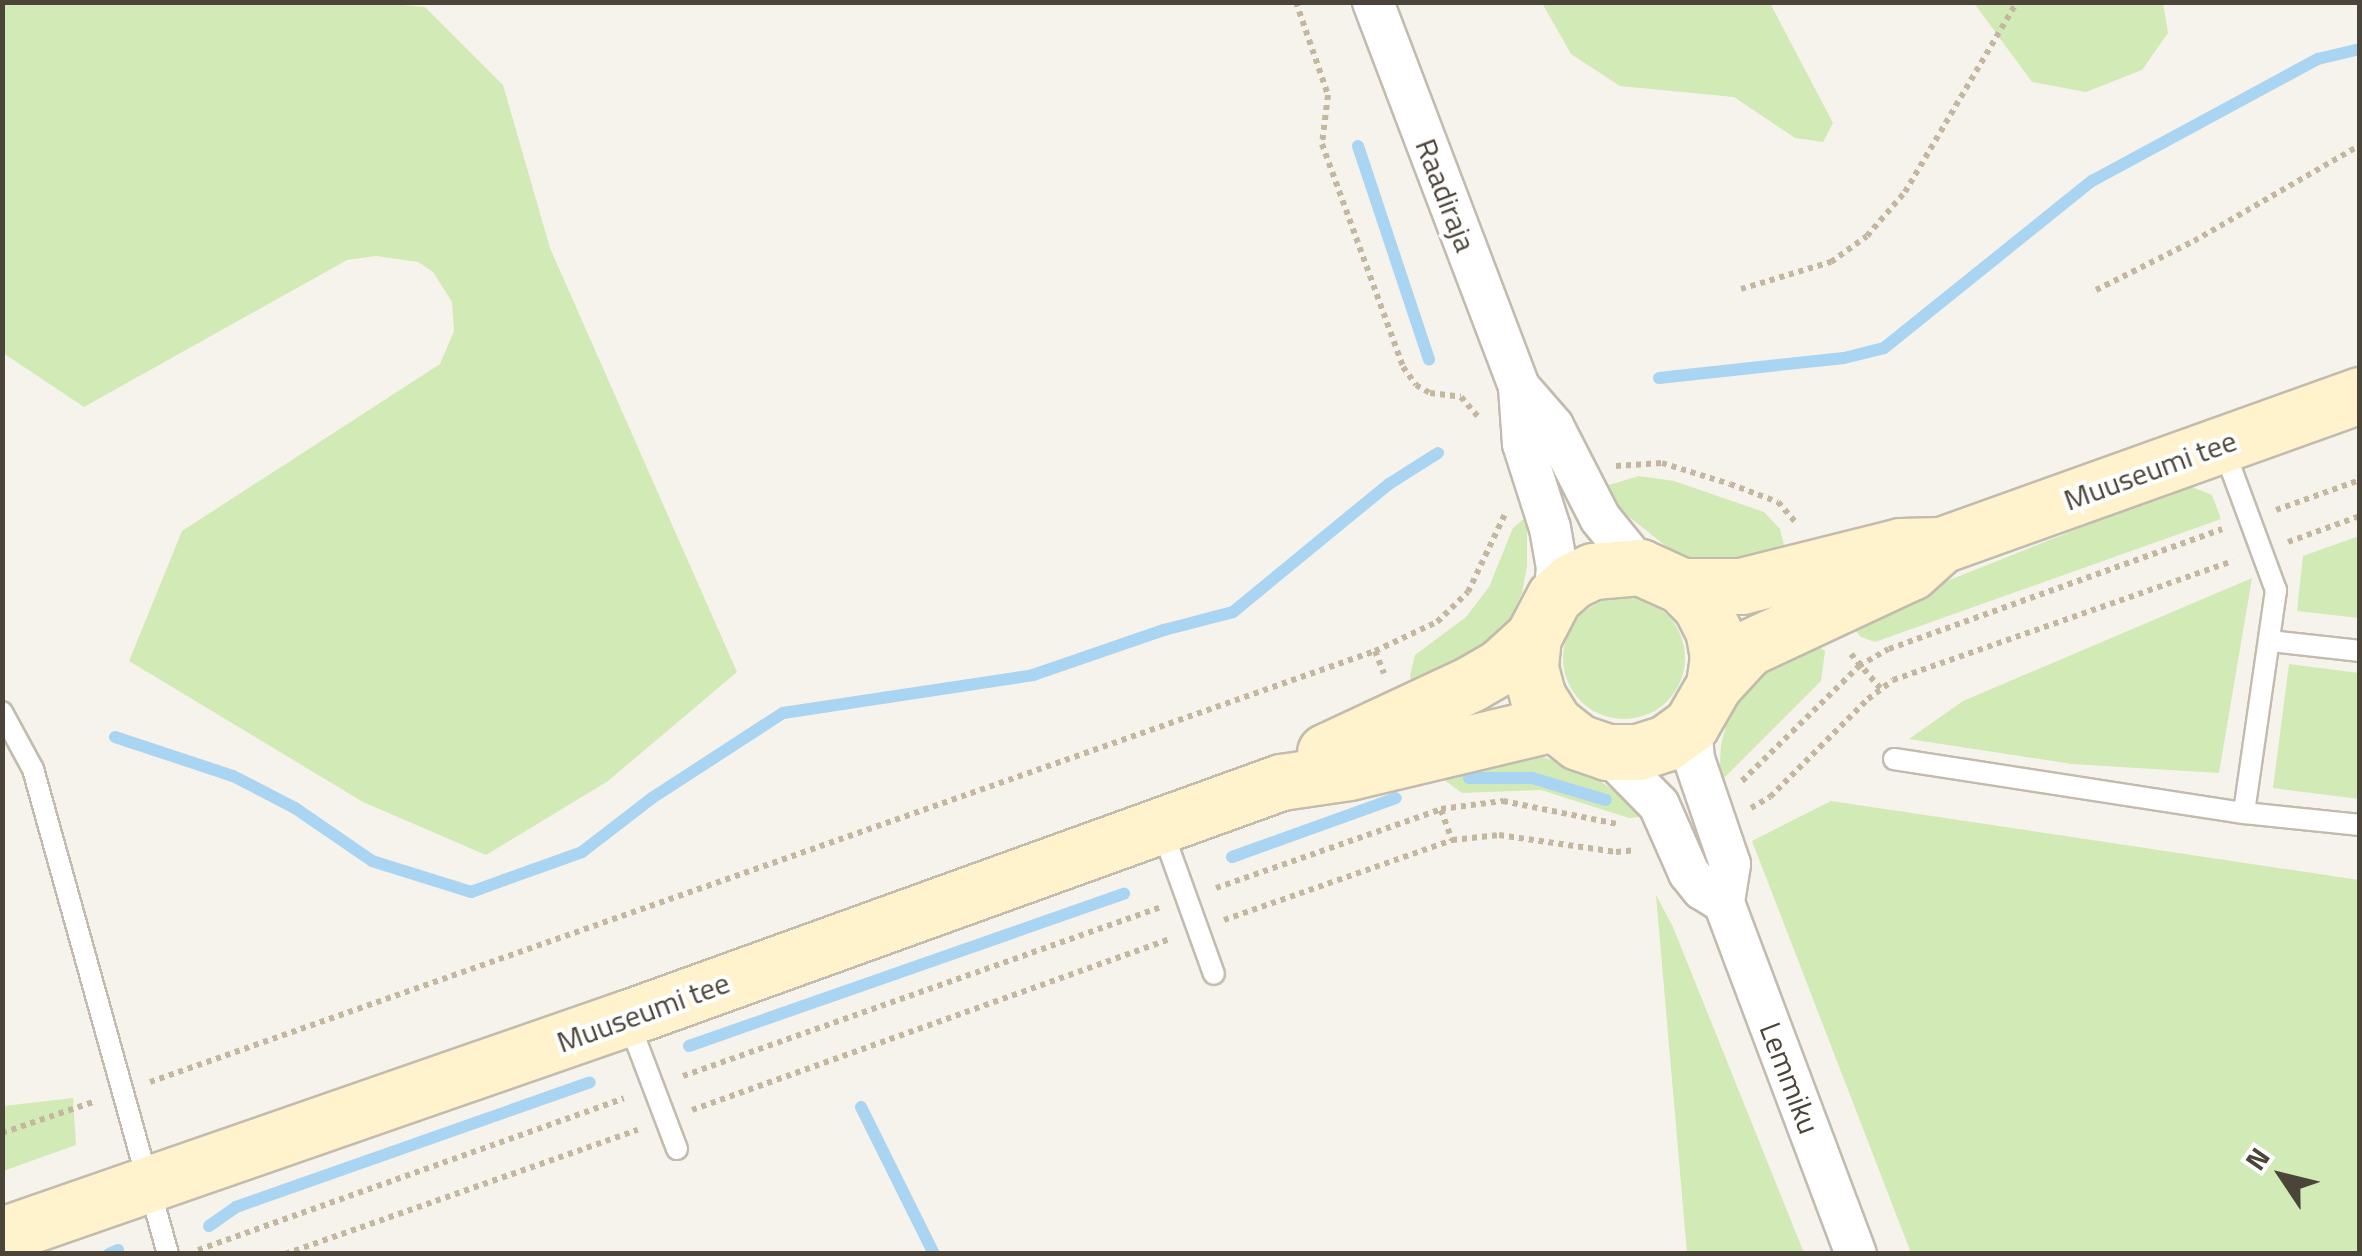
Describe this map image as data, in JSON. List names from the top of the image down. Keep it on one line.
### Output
{"streets":{"street":["Raadiraja","Muuseumi tee","Lemmiku"]},"crossings":[["Raadiraja","Muuseumi tee"],["Raadiraja","Lemmiku"],["Muuseumi tee","Lemmiku"]],"north":"top left"}
